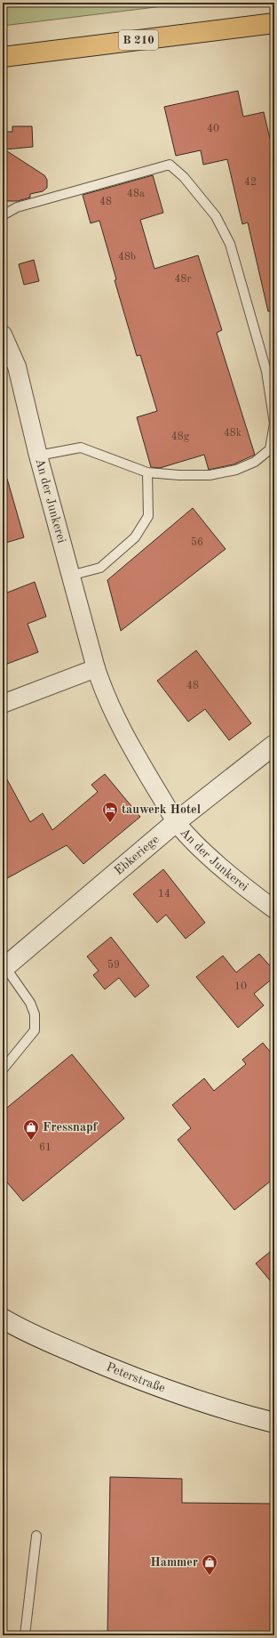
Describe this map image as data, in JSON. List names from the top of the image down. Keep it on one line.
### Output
{"streets":{"main road":["B 210"],"street":["An der Junkerei","Ebkeriege","Peterstraße"]},"crossings":[["An der Junkerei","Ebkeriege"]],"places":{"hotel":["tauwerk Hotel"],"shop":["Fressnapf","Hammer"]},"house_numbers":["40","42","48a","48","48b","48r","48k","48g","56","48","14","59","10","61"]}
